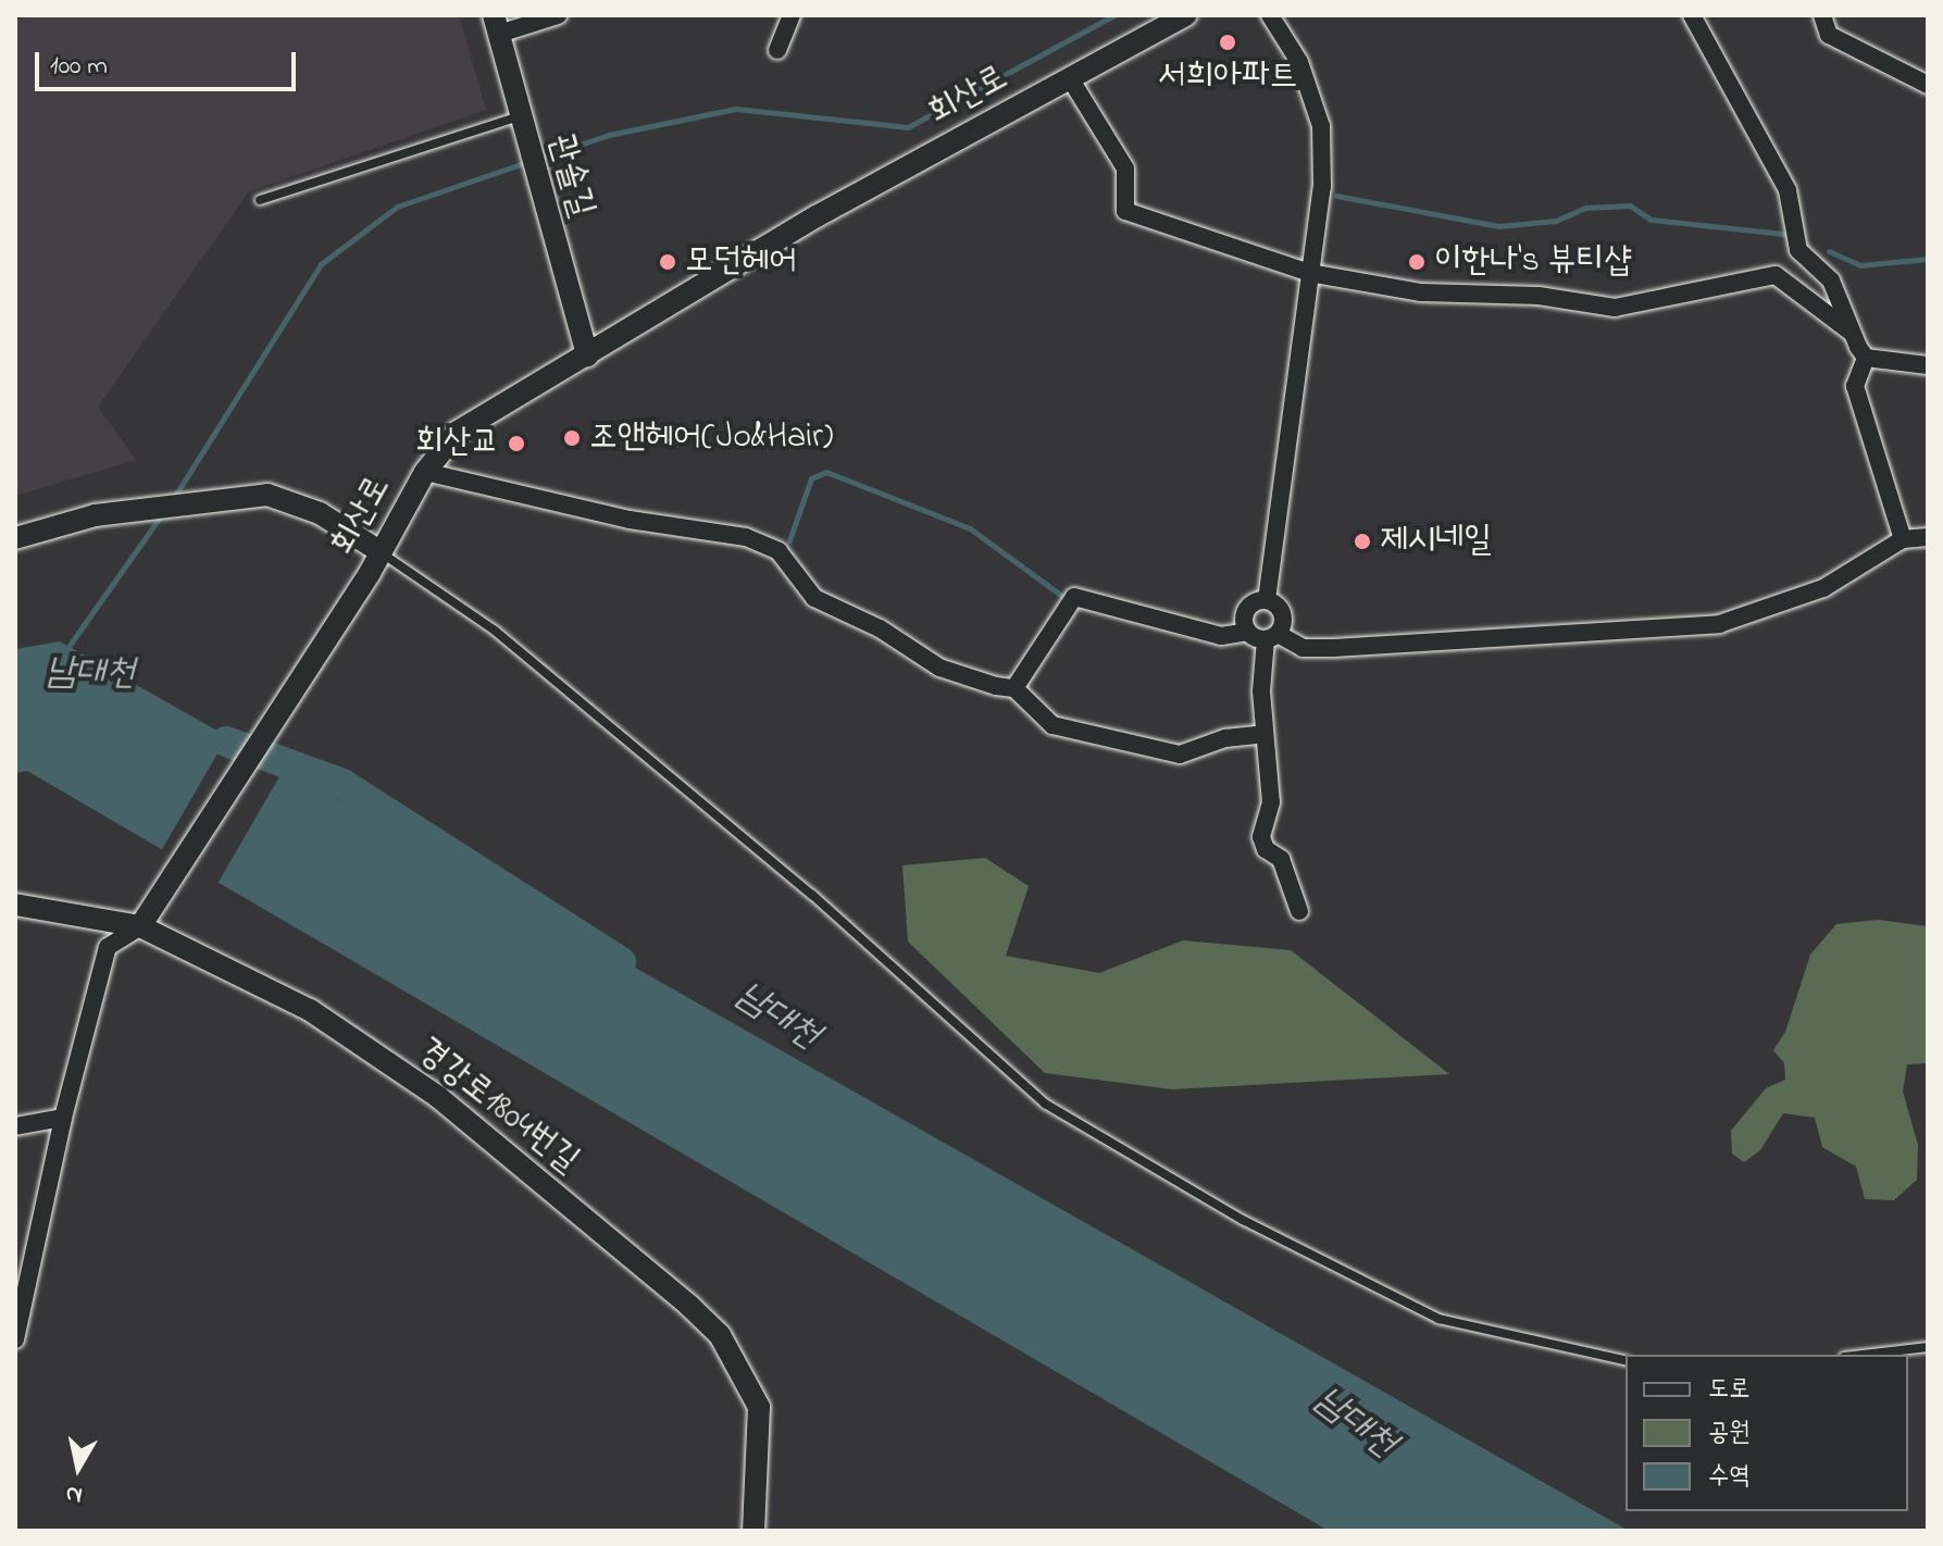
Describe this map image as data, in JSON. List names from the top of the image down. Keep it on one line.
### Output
{"streets":{"street":["회산로","관솔길","경강로1804번길"]},"crossings":[["회산로","관솔길"],["회산로","경강로1804번길"]],"water":["남대천"],"places":["서희아파트","모던헤어","이한나's 뷰티샵","조앤헤어(Jo&Hair)","회산교","제시네일"],"legend":["도로","공원","수역"],"scale_bar":"100 m","north":"bottom"}
